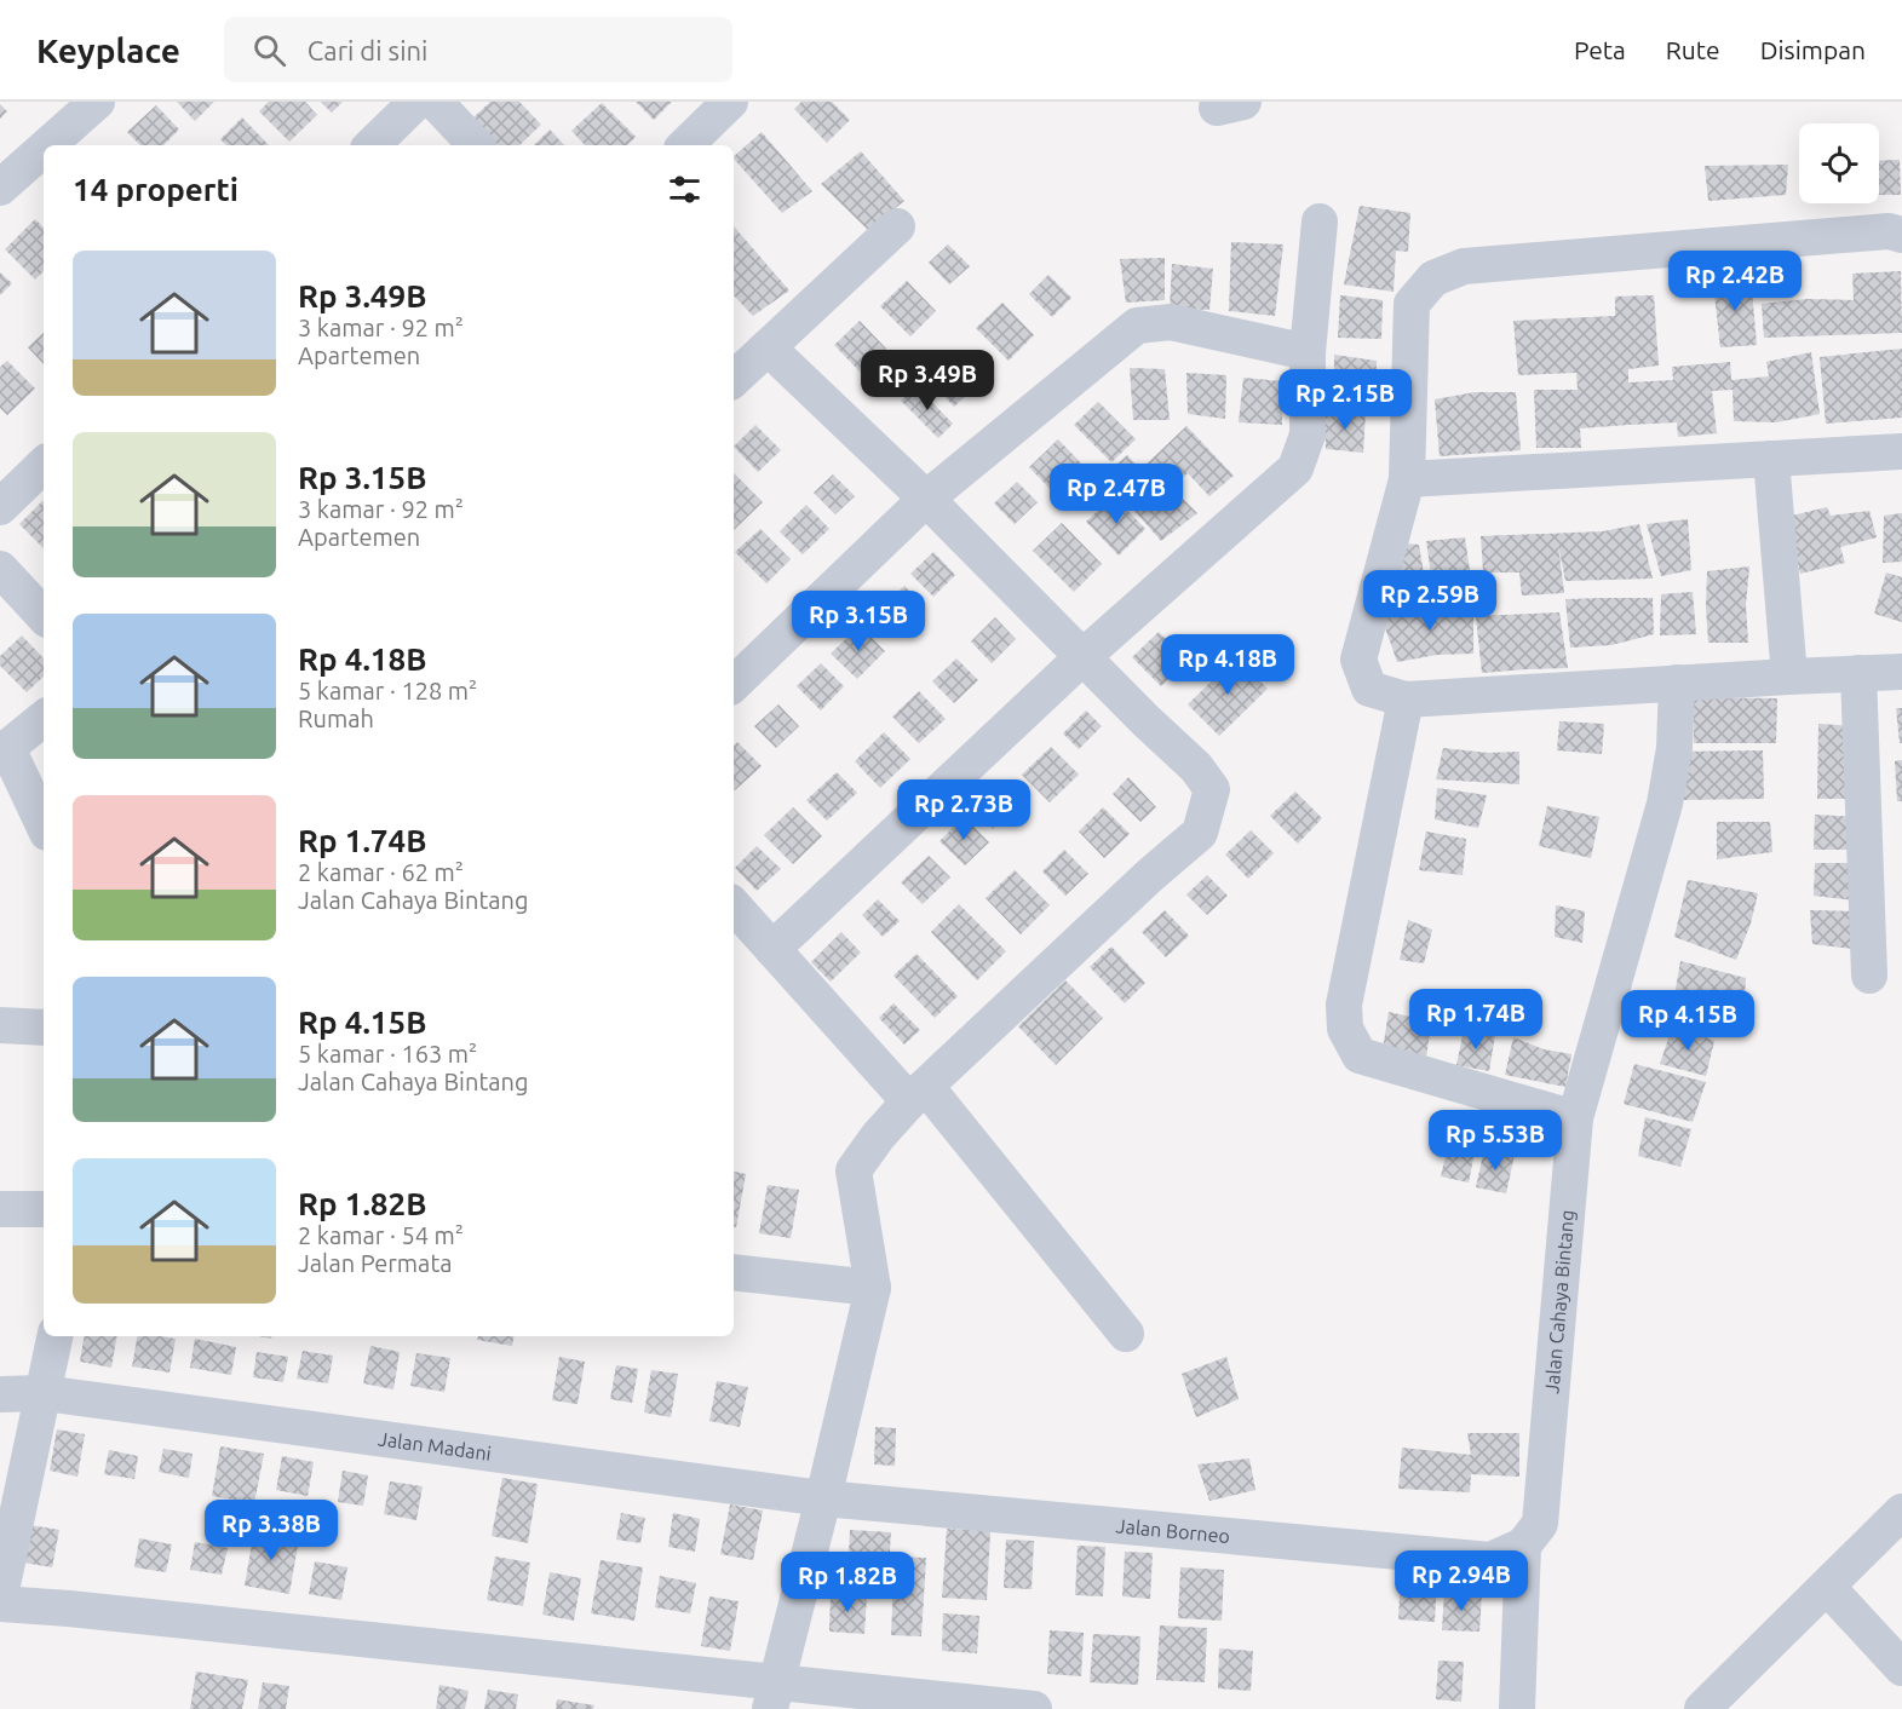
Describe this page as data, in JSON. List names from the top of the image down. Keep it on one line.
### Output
{"streets":{"street":["Jalan Cahaya Bintang","Jalan Madani","Jalan Borneo"]},"crossings":[["Jalan Cahaya Bintang","Jalan Borneo"],["Jalan Madani","Jalan Borneo"]],"page":{"header":"Keyplace","search":"Cari di sini","nav":["Peta","Rute","Disimpan"],"heading":"14 properti","list":[{"name":"Rp 3.49B","note":"3 kamar · 92 m² · Apartemen"},{"name":"Rp 3.15B","note":"3 kamar · 92 m² · Apartemen"},{"name":"Rp 4.18B","note":"5 kamar · 128 m² · Rumah"},{"name":"Rp 1.74B","note":"2 kamar · 62 m² · Jalan Cahaya Bintang"},{"name":"Rp 4.15B","note":"5 kamar · 163 m² · Jalan Cahaya Bintang"},{"name":"Rp 1.82B","note":"2 kamar · 54 m² · Jalan Permata"}],"price":["Rp 2.42B","Rp 3.49B","Rp 2.15B","Rp 2.47B","Rp 2.59B","Rp 3.15B","Rp 4.18B","Rp 2.73B","Rp 1.74B","Rp 4.15B","Rp 5.53B","Rp 3.38B","Rp 2.94B","Rp 1.82B"]}}
